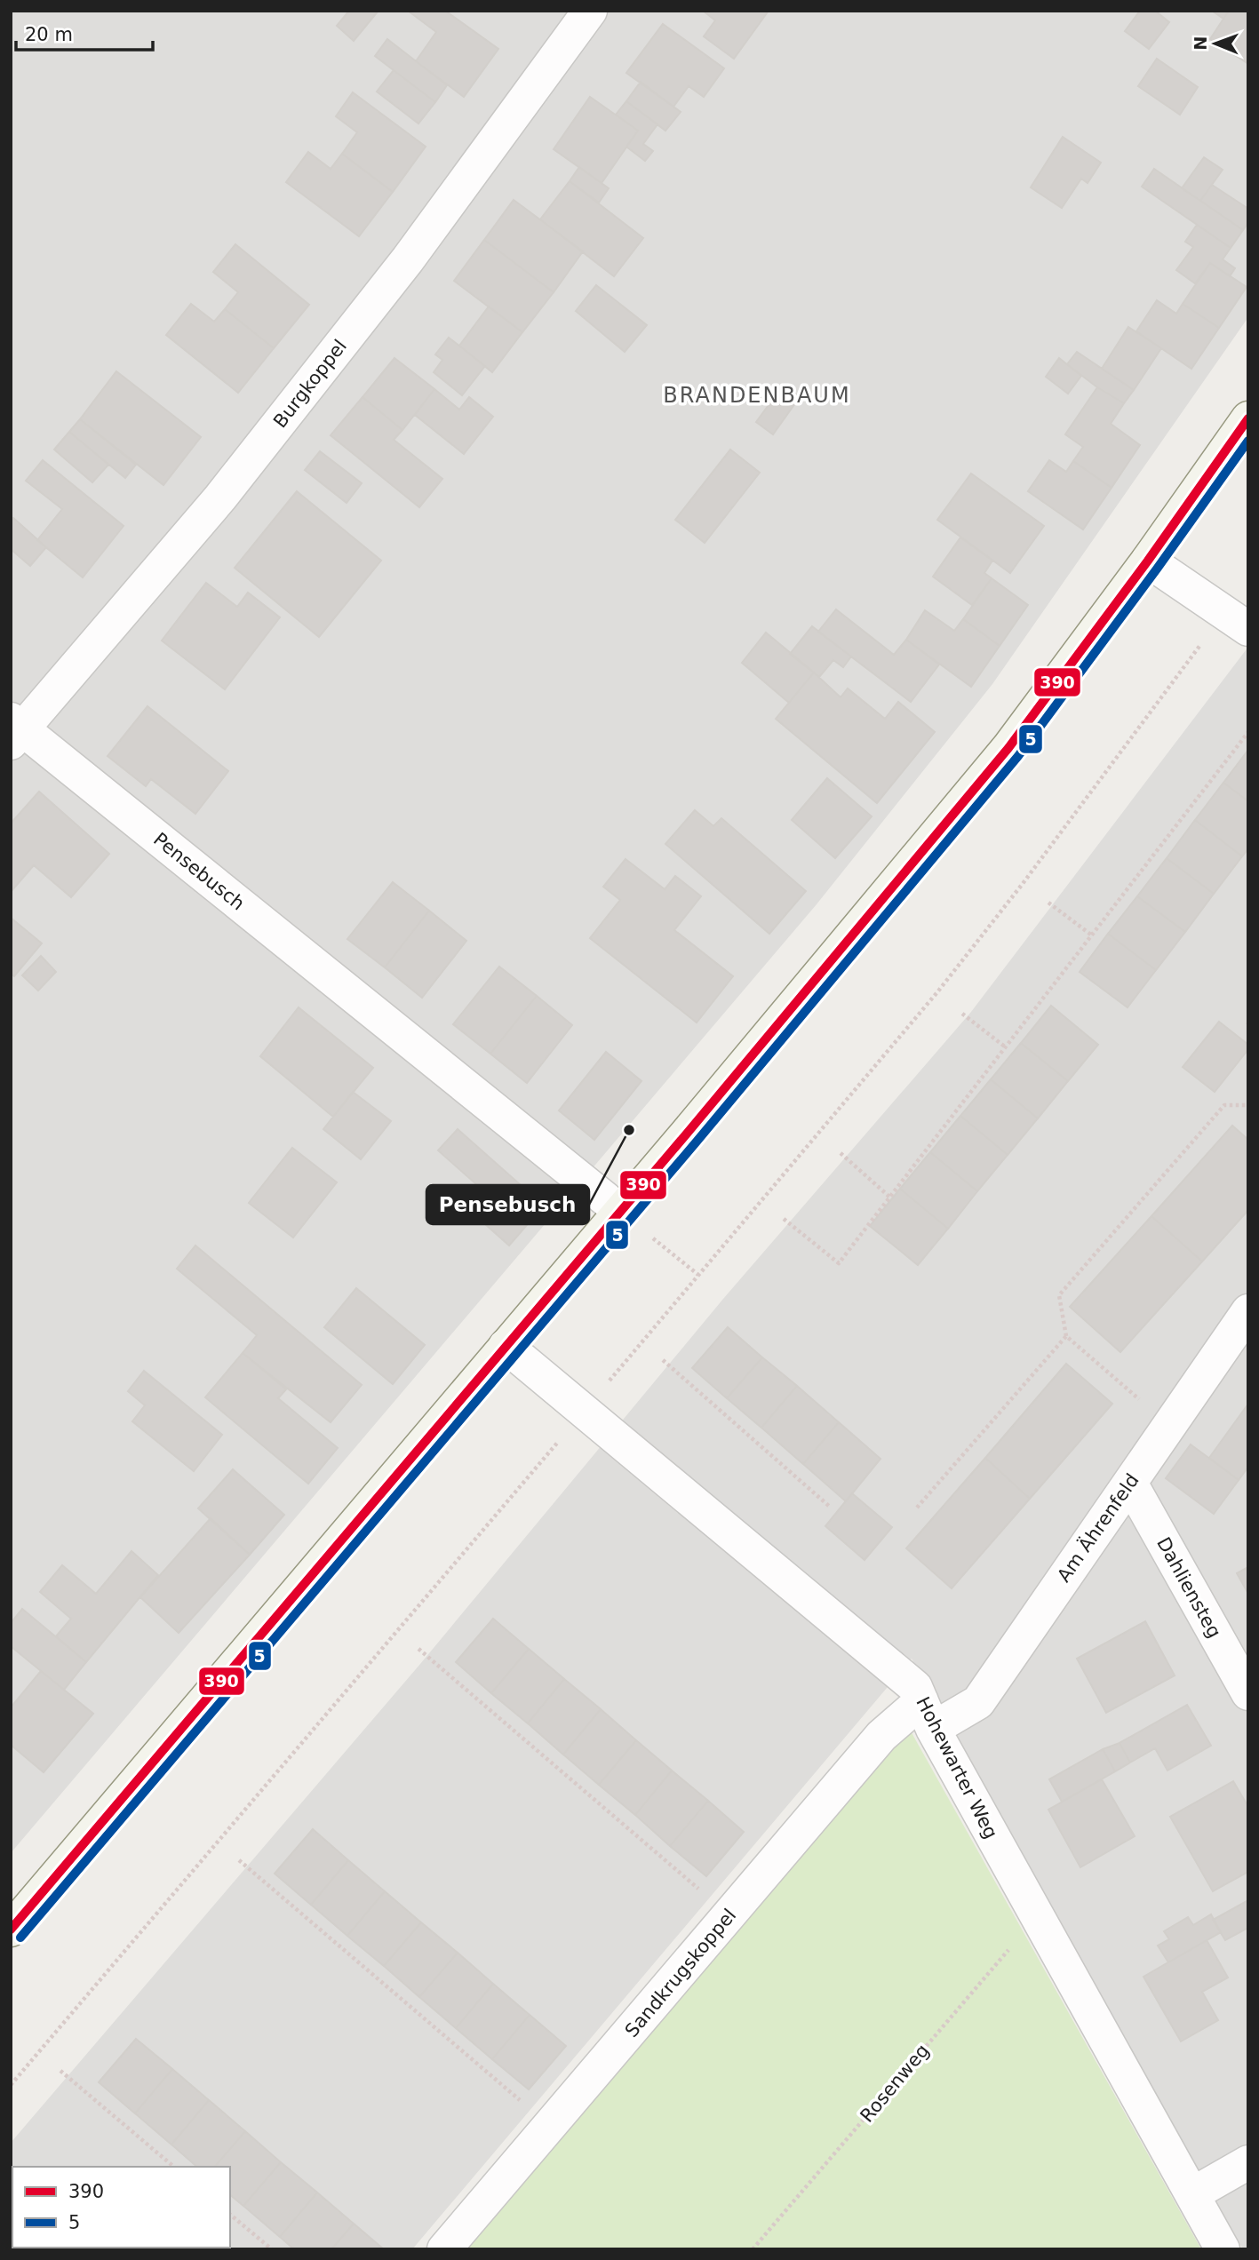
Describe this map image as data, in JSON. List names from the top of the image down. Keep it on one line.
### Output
{"streets":{"street":["Burgkoppel","Pensebusch","Am Ährenfeld","Dahliensteg","Hohewarter Weg","Sandkrugskoppel"],"path":["Rosenweg"]},"crossings":[["Burgkoppel","Pensebusch"],["Am Ährenfeld","Dahliensteg"],["Am Ährenfeld","Hohewarter Weg"],["Am Ährenfeld","Sandkrugskoppel"],["Hohewarter Weg","Sandkrugskoppel"],["Hohewarter Weg","Rosenweg"]],"districts":["BRANDENBAUM"],"places":["Pensebusch"],"lines":["transit line 390","transit line 5"],"legend":["390","5"],"scale_bar":"20 m","north":"left"}
